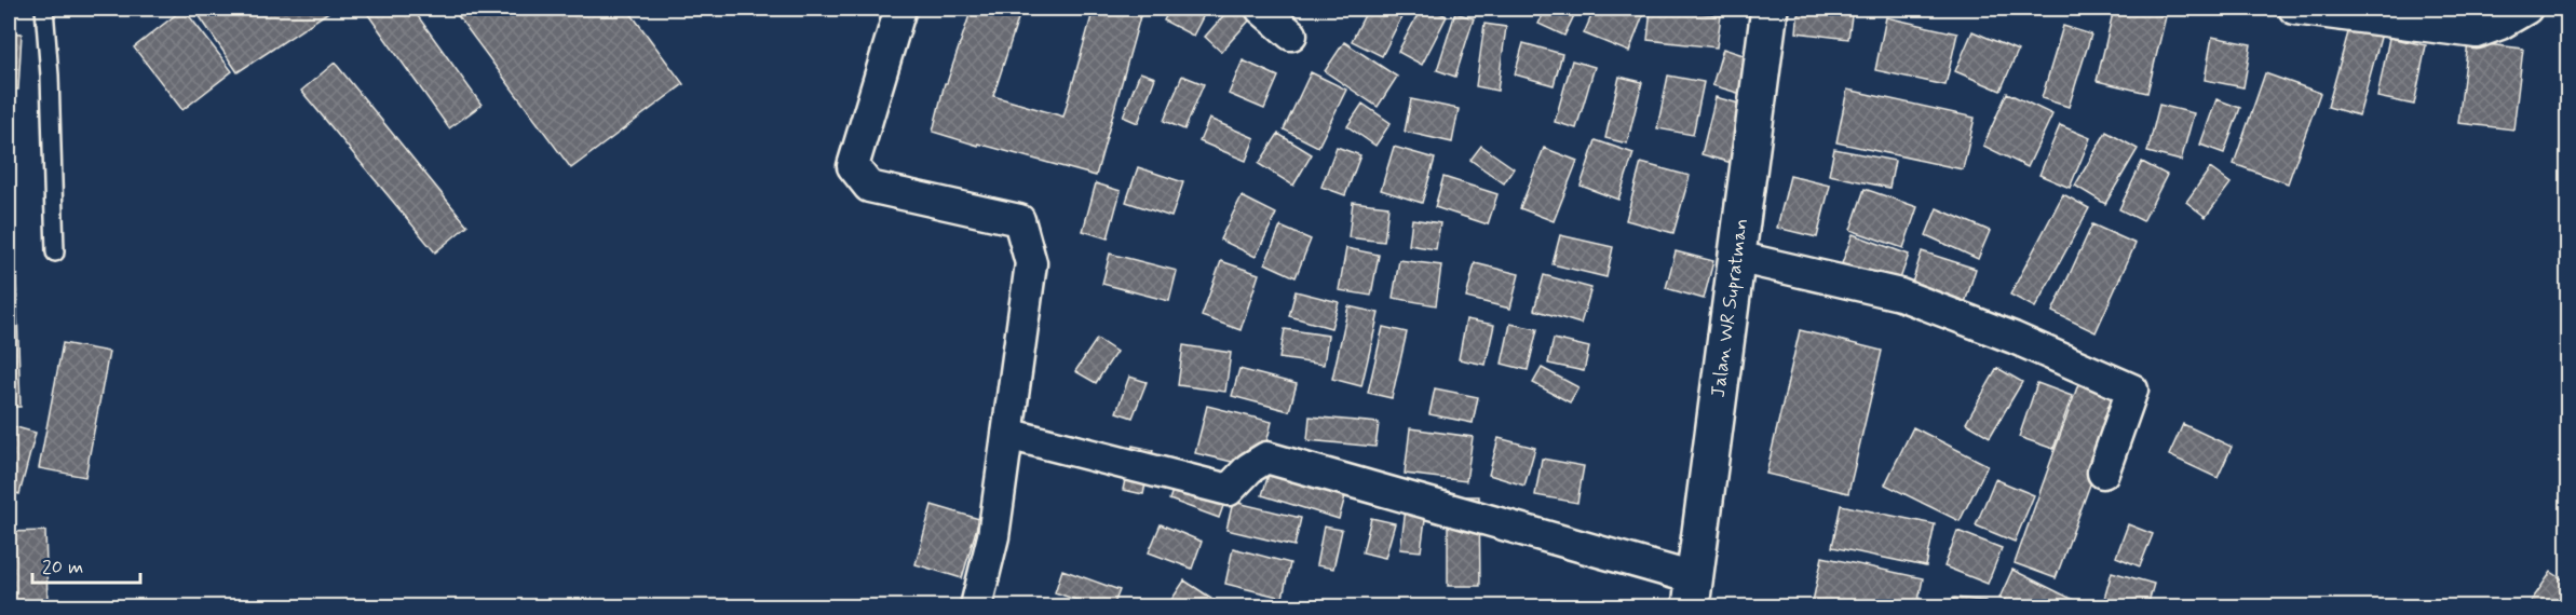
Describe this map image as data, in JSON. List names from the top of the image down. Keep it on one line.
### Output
{"streets":{"main road":["Jalan WR Supratman"]},"scale_bar":"20 m"}
